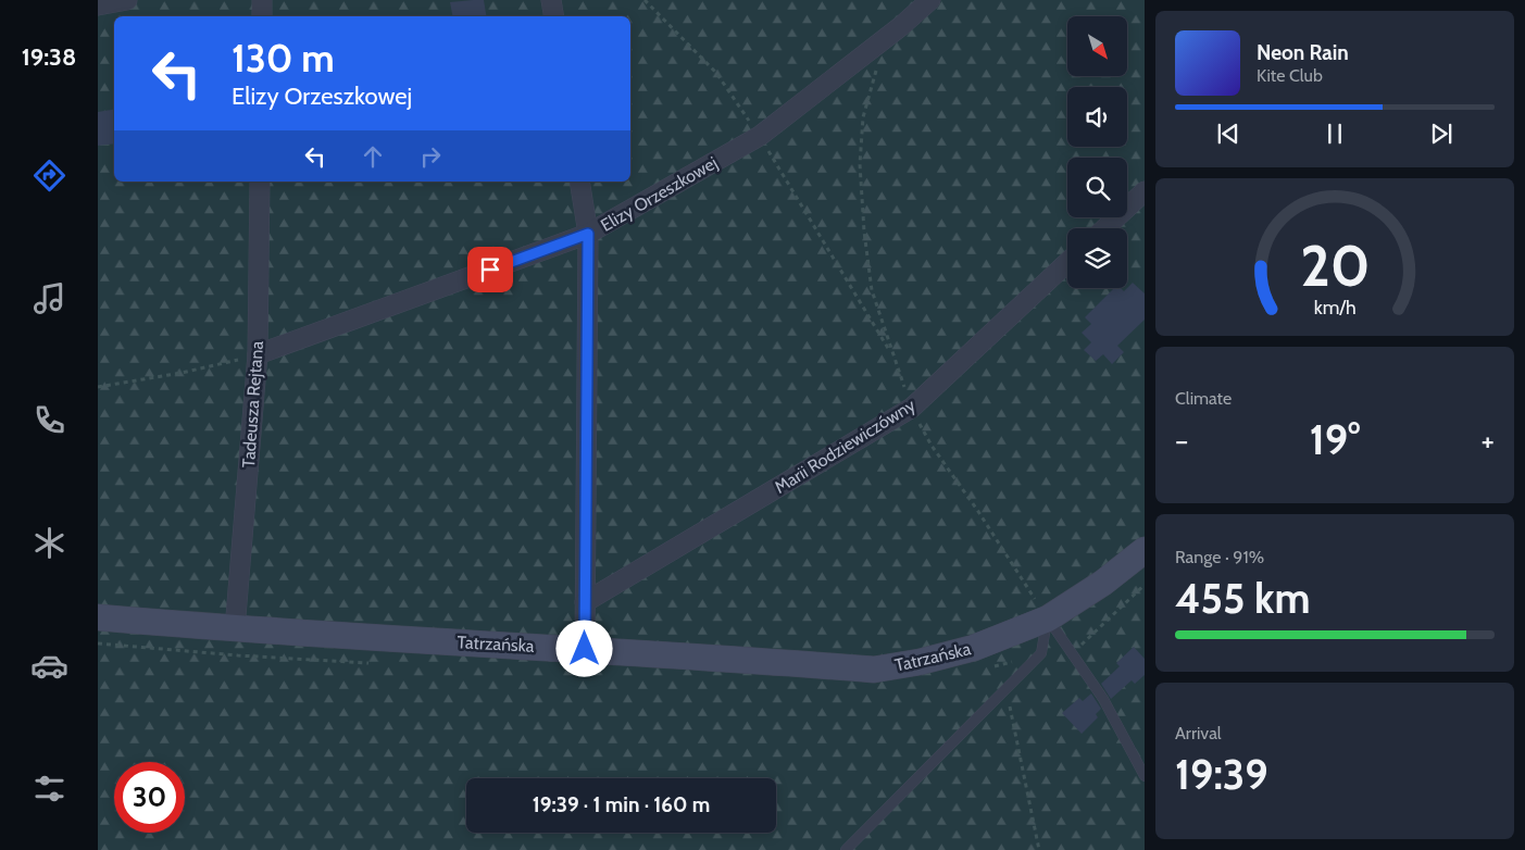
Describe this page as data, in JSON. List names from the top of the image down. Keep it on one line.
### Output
{"streets":{"street":["Elizy Orzeszkowej","Tadeusza Rejtana","Marii Rodziewiczówny","Tatrzańska"]},"crossings":[["Elizy Orzeszkowej","Tadeusza Rejtana"],["Tadeusza Rejtana","Tatrzańska"]],"north":"bottom right","page":{"tabs":"19:38","turn":["130 m","Elizy Orzeszkowej"],"song":["Neon Rain","Kite Club"],"tile":["Climate",["Range · 91%","455 km"],["Arrival","19:39"]],"heat":["−","19°","+"],"limit":"30","trip":"19:39 · 1 min · 160 m","gauge":["20","km/h"]}}
